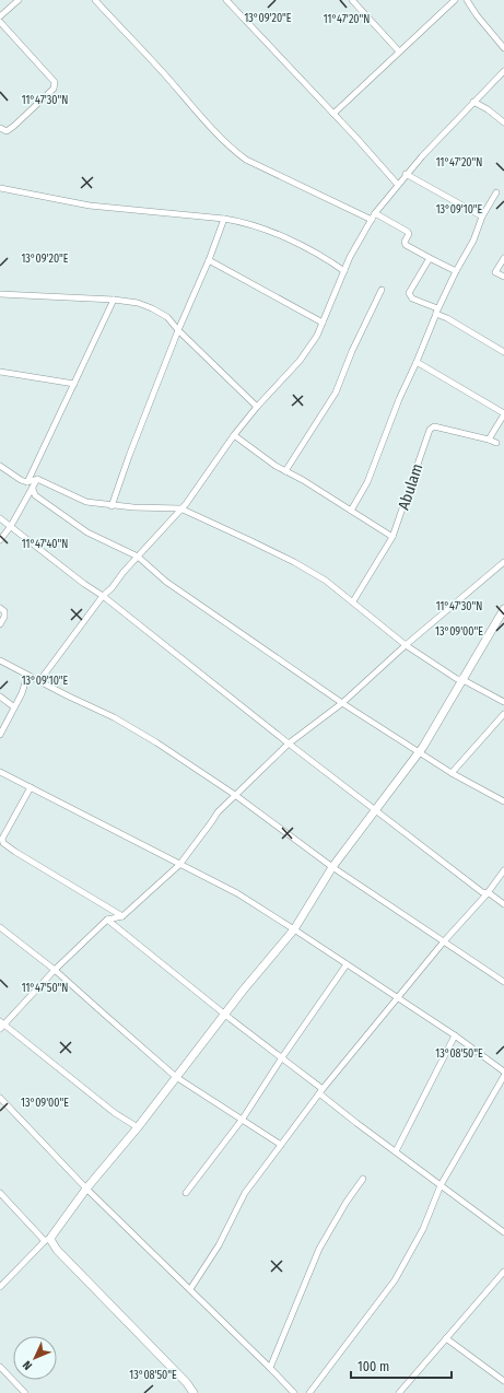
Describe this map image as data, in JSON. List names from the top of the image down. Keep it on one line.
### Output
{"streets":{"street":["Abulam"]},"scale_bar":"100 m","north":"bottom left","coordinates":["13°09'20\"E","11°47'20\"N","11°47'30\"N","13°09'10\"E","11°47'40\"N","13°09'00\"E","11°47'50\"N","13°08'50\"E"]}
